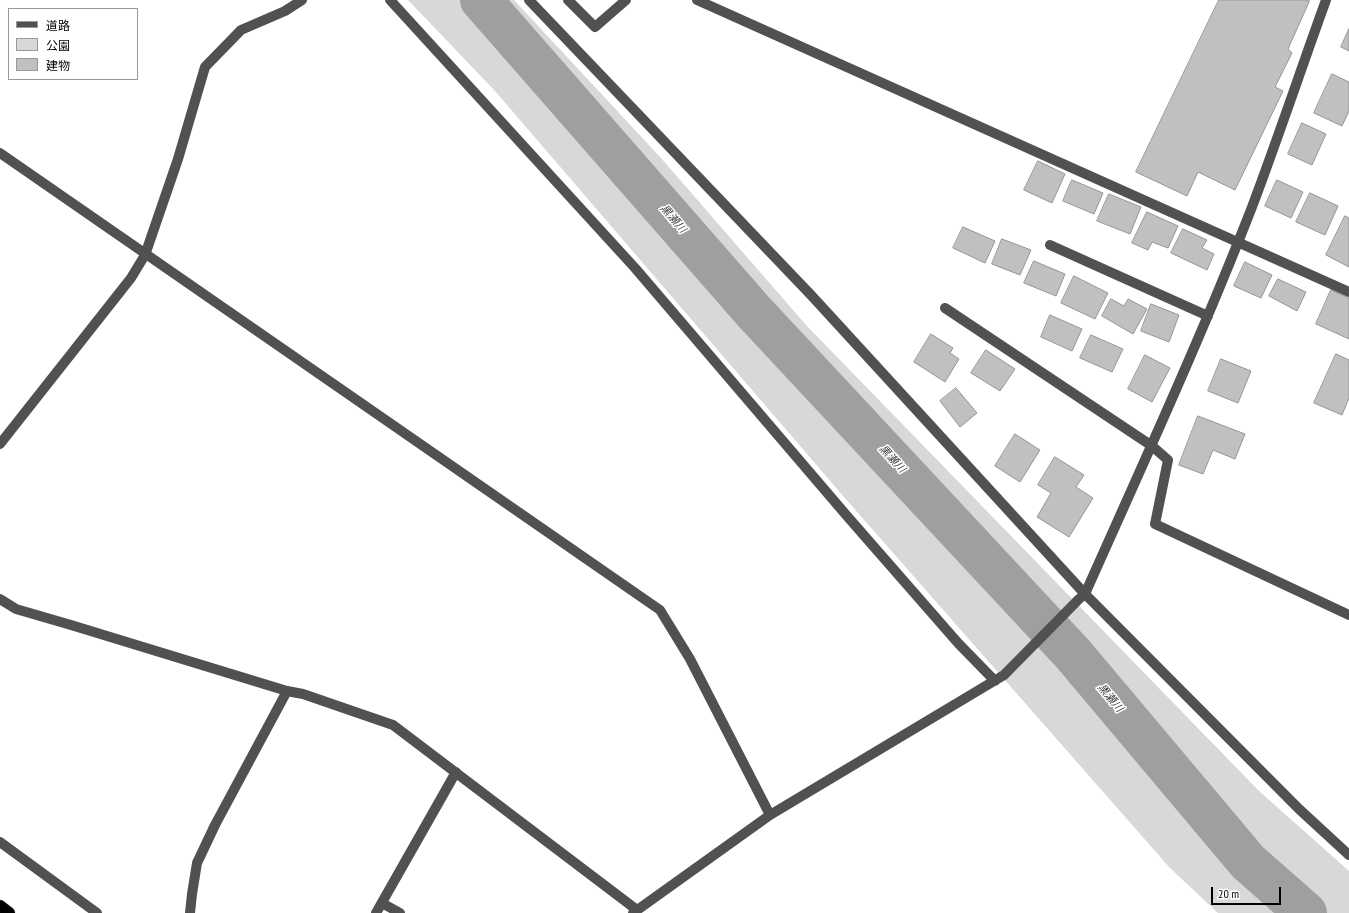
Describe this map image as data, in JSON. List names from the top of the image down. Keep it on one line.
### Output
{"water":["黒瀬川"],"legend":["道路","公園","建物"],"scale_bar":"20 m"}
